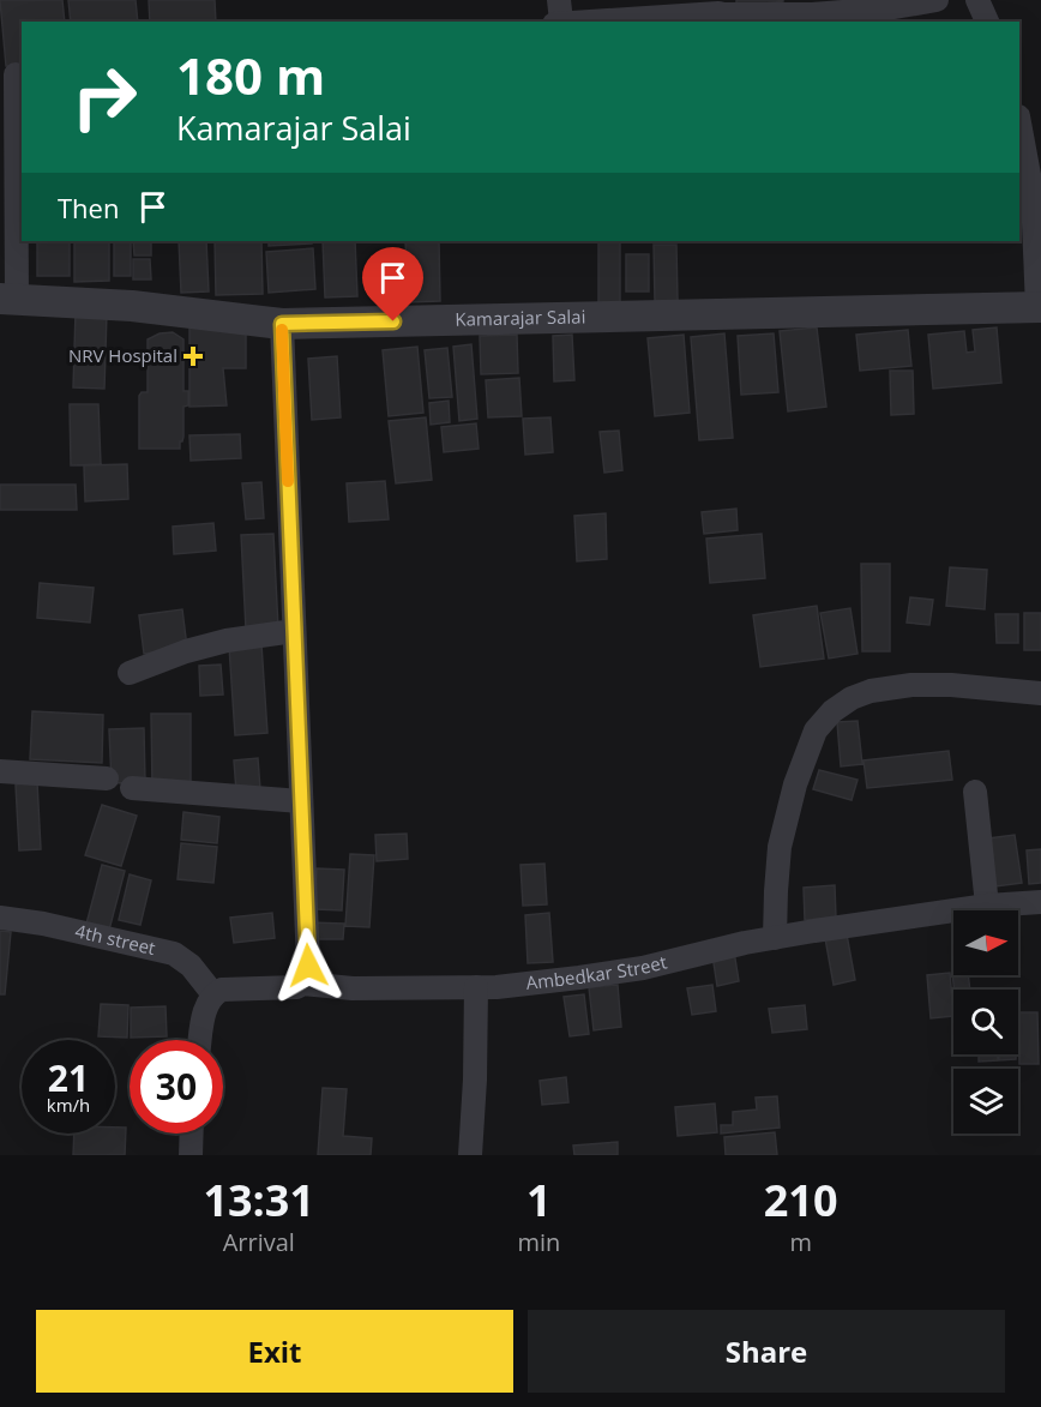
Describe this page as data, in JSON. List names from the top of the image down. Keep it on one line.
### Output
{"streets":{"street":["Kamarajar Salai","4th street","Ambedkar Street"]},"crossings":[["4th street","Ambedkar Street"]],"places":{"health":["NRV Hospital"]},"north":"right","page":{"turn":["180 m","Kamarajar Salai"],"then":"Then","speed":"21 km/h","limit":"30","eta":["13:31","Arrival","1","min","210","m"],"buttons":["Exit","Share"]}}
